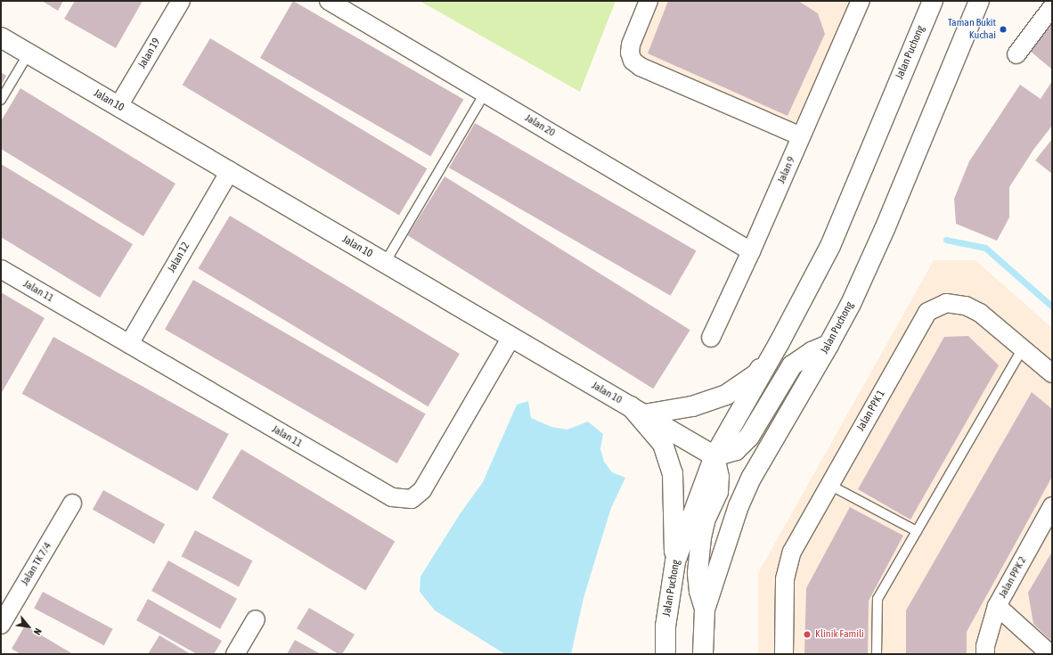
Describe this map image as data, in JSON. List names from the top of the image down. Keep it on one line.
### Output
{"streets":{"main road":["Jalan Puchong","Jalan 10"],"street":["Jalan 19","Jalan 20","Jalan 9","Jalan 12","Jalan 11","Jalan PPK 1","Jalan TK 7/4","Jalan PPK 2"]},"crossings":[["Jalan Puchong","Jalan 10"],["Jalan 19","Jalan 10"],["Jalan 10","Jalan 12"],["Jalan 10","Jalan 11"],["Jalan 20","Jalan 9"],["Jalan 12","Jalan 11"]],"places":["Taman Bukit Kuchai","Klinik Famili"],"north":"bottom right"}
